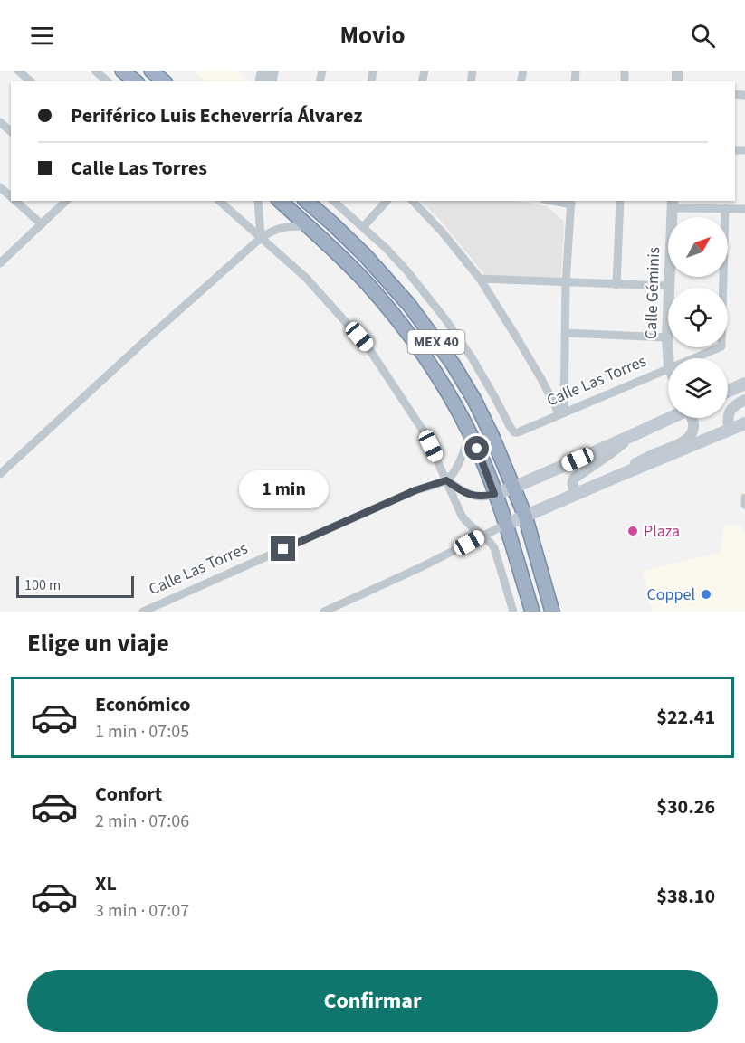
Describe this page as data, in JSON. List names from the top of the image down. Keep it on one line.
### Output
{"streets":{"highway":["MEX 40"],"street":["Calle Géminis","Calle Las Torres"]},"places":["Plaza","Coppel"],"scale_bar":"100 m","north":"top right","page":{"header":"Movio","banner":["Periférico Luis Echeverría Álvarez","Calle Las Torres"],"bubble":"1 min","scale":"100 m","heading":"Elige un viaje","list":[{"name":"Económico","note":"1 min · 07:05","value":"$22.41"},{"name":"Confort","note":"2 min · 07:06","value":"$30.26"},{"name":"XL","note":"3 min · 07:07","value":"$38.10"}],"buttons":"Confirmar"}}
